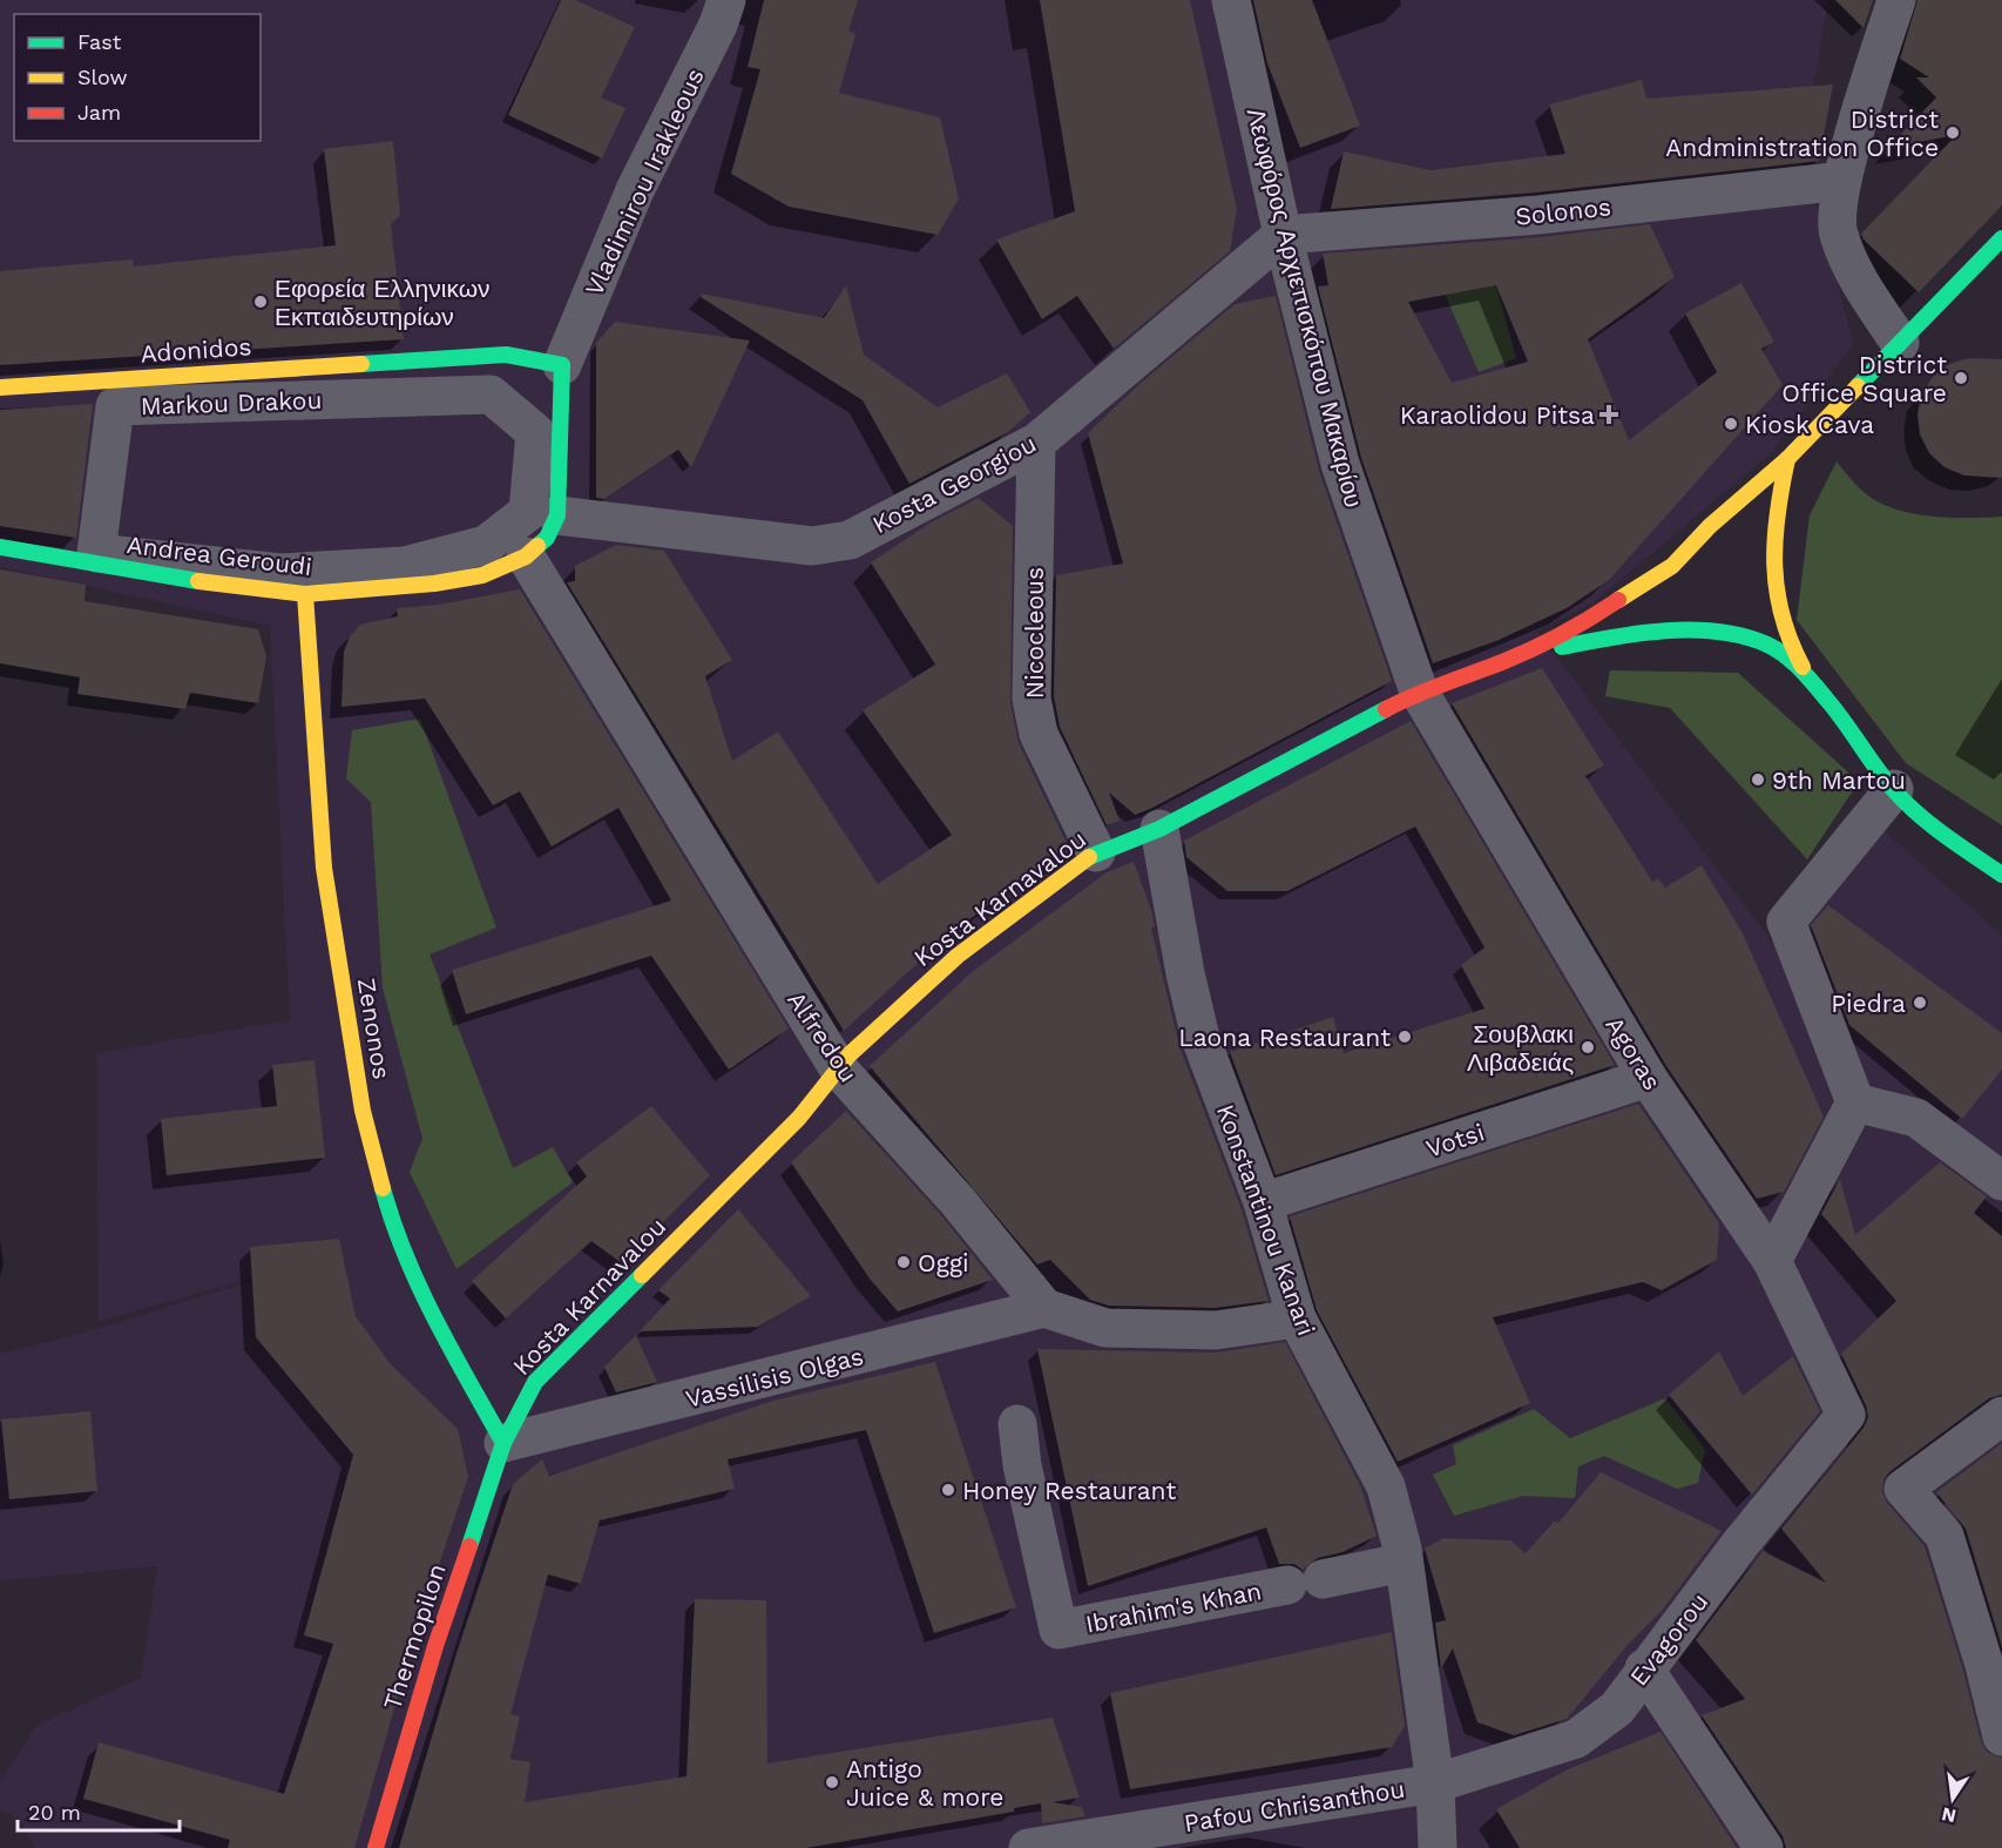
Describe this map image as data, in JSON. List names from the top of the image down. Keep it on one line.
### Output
{"streets":{"street":["Vladimirou Irakleous","Solonos","Λεωφόρος Αρχιεπισκόπου Μακαρίου","Adonidos","Markou Drakou","Kosta Georgiou","Andrea Geroudi","Nicocleous","Kosta Karnavalou","Zenonos","Alfredou","Agoras","Votsi","Konstantinou Kanari","Vassilisis Olgas","Ibrahim's Khan","Thermopilon","Evagorou","Pafou Chrisanthou"]},"crossings":[["Vladimirou Irakleous","Adonidos"],["Solonos","Λεωφόρος Αρχιεπισκόπου Μακαρίου"],["Solonos","Kosta Georgiou"],["Λεωφόρος Αρχιεπισκόπου Μακαρίου","Kosta Georgiou"],["Λεωφόρος Αρχιεπισκόπου Μακαρίου","Kosta Karnavalou"],["Λεωφόρος Αρχιεπισκόπου Μακαρίου","Agoras"],["Kosta Georgiou","Nicocleous"],["Andrea Geroudi","Zenonos"],["Andrea Geroudi","Alfredou"],["Nicocleous","Kosta Karnavalou"],["Kosta Karnavalou","Zenonos"],["Kosta Karnavalou","Alfredou"],["Kosta Karnavalou","Agoras"],["Kosta Karnavalou","Konstantinou Kanari"],["Kosta Karnavalou","Vassilisis Olgas"],["Kosta Karnavalou","Thermopilon"],["Zenonos","Vassilisis Olgas"],["Zenonos","Thermopilon"],["Alfredou","Vassilisis Olgas"],["Agoras","Votsi"],["Agoras","Evagorou"],["Votsi","Konstantinou Kanari"],["Konstantinou Kanari","Ibrahim's Khan"],["Konstantinou Kanari","Evagorou"],["Konstantinou Kanari","Pafou Chrisanthou"],["Vassilisis Olgas","Thermopilon"],["Evagorou","Pafou Chrisanthou"]],"places":{"other":["District Andministration Office","Εφορεία Ελληνικων Εκπαιδευτηρίων","District Office Square","Kiosk Cava","9th Martou","Piedra","Laona Restaurant","Σουβλακι Λιβαδειάς","Oggi","Honey Restaurant","Antigo Juice & more"],"health":["Karaolidou Pitsa"]},"legend":["Fast","Slow","Jam"],"scale_bar":"20 m","north":"bottom"}
